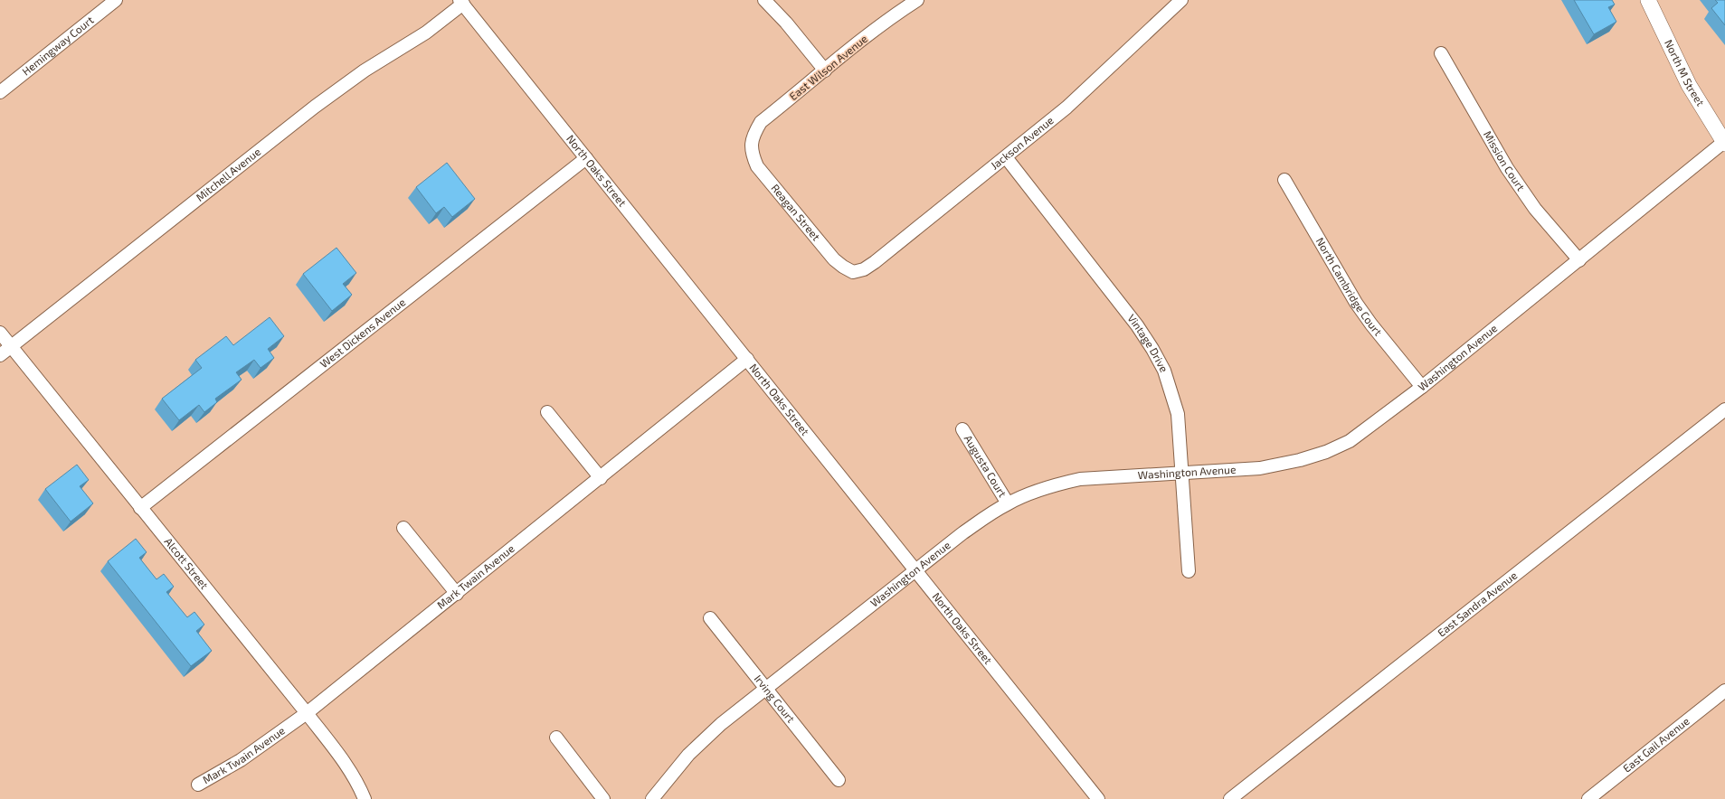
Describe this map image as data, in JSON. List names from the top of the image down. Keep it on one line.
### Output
{"streets":{"street":["Hemingway Court","East Wilson Avenue","North M Street","Jackson Avenue","Mission Court","North Oaks Street","Mitchell Avenue","Reagan Street","North Cambridge Court","West Dickens Avenue","Vintage Drive","Washington Avenue","Augusta Court","Alcott Street","Mark Twain Avenue","East Sandra Avenue","Irving Court","East Gail Avenue"]},"crossings":[["East Wilson Avenue","Reagan Street"],["North M Street","Washington Avenue"],["Jackson Avenue","Reagan Street"],["Jackson Avenue","Vintage Drive"],["Mission Court","Washington Avenue"],["North Oaks Street","Mitchell Avenue"],["North Oaks Street","West Dickens Avenue"],["North Oaks Street","Washington Avenue"],["North Oaks Street","Mark Twain Avenue"],["Mitchell Avenue","Alcott Street"],["North Cambridge Court","Washington Avenue"],["West Dickens Avenue","Alcott Street"],["Vintage Drive","Washington Avenue"],["Washington Avenue","Augusta Court"],["Washington Avenue","Irving Court"],["Alcott Street","Mark Twain Avenue"]]}
